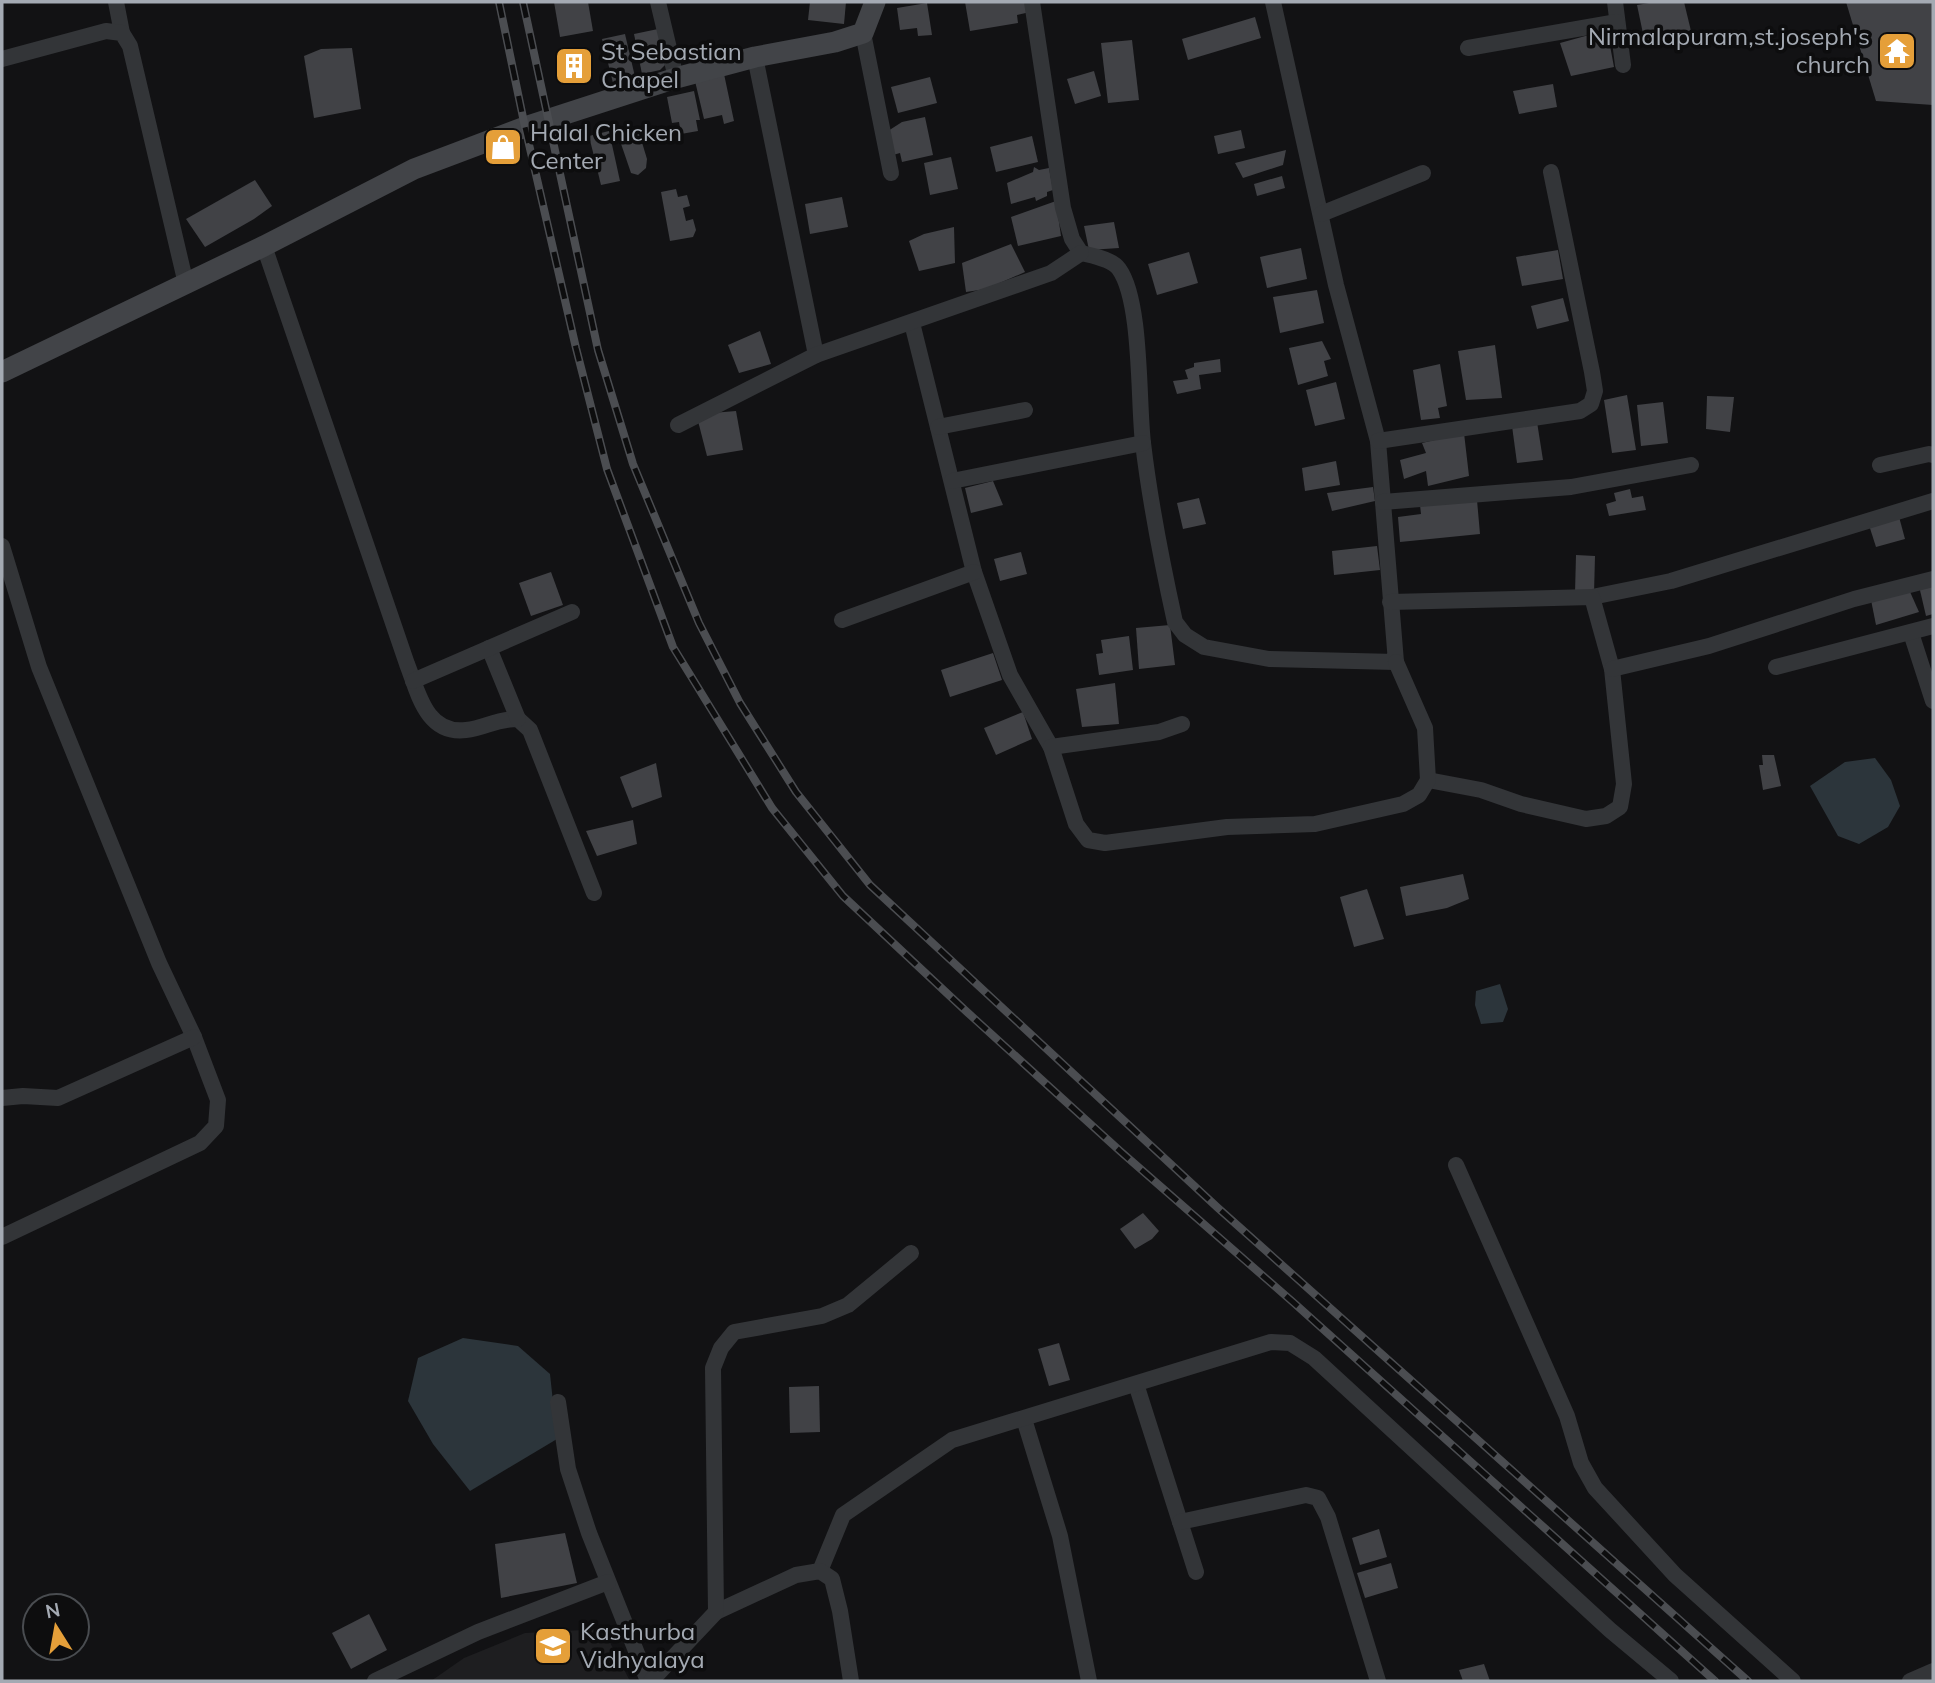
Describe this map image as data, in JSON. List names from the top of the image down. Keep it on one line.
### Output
{"places":{"temple":["Nirmalapuram,st.joseph's church"],"building":["St Sebastian Chapel"],"shop":["Halal Chicken Center"],"school or university":["Kasthurba Vidhyalaya"]},"north":"top"}
